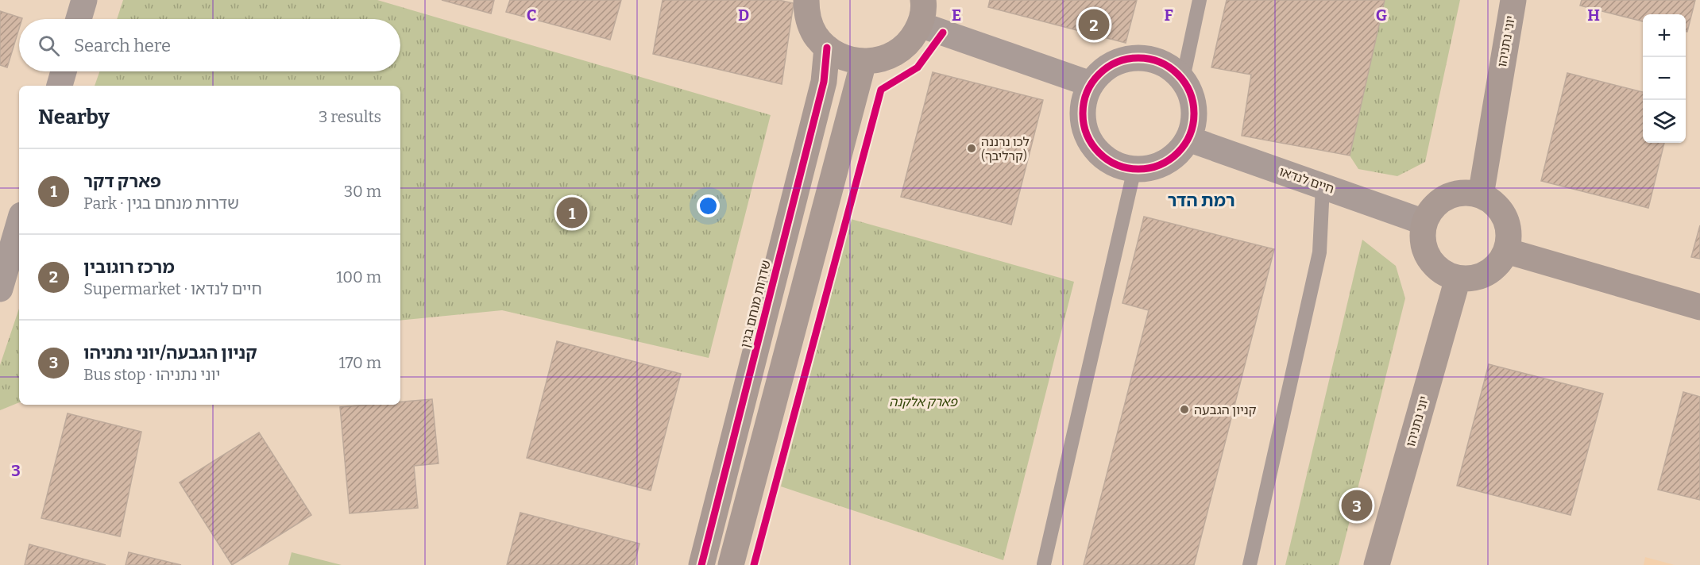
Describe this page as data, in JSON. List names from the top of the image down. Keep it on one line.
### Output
{"streets":{"street":["יוני נתניהו","חיים לנדאו","שדרות מנחם בגין"]},"crossings":[["יוני נתניהו","חיים לנדאו"]],"districts":["רמת הדר"],"parks":["פארק אלקנה"],"places":["לכו נרננה (קרליבך)","קניון הגבעה"],"page":{"pins":["2","1","3"],"map_buttons":["+","−"],"search":"Search here","heading":["Nearby","3 results"],"list":[{"mark":"1","name":"פארק דקר","note":"Park · שדרות מנחם בגין","value":"30 m"},{"mark":"2","name":"מרכז רוגובין","note":"Supermarket · חיים לנדאו","value":"100 m"},{"mark":"3","name":"קניון הגבעה/יוני נתניהו","note":"Bus stop · יוני נתניהו","value":"170 m"}]},"grid":{"columns":["C","D","E","F","G","H"],"rows":["3"]}}
